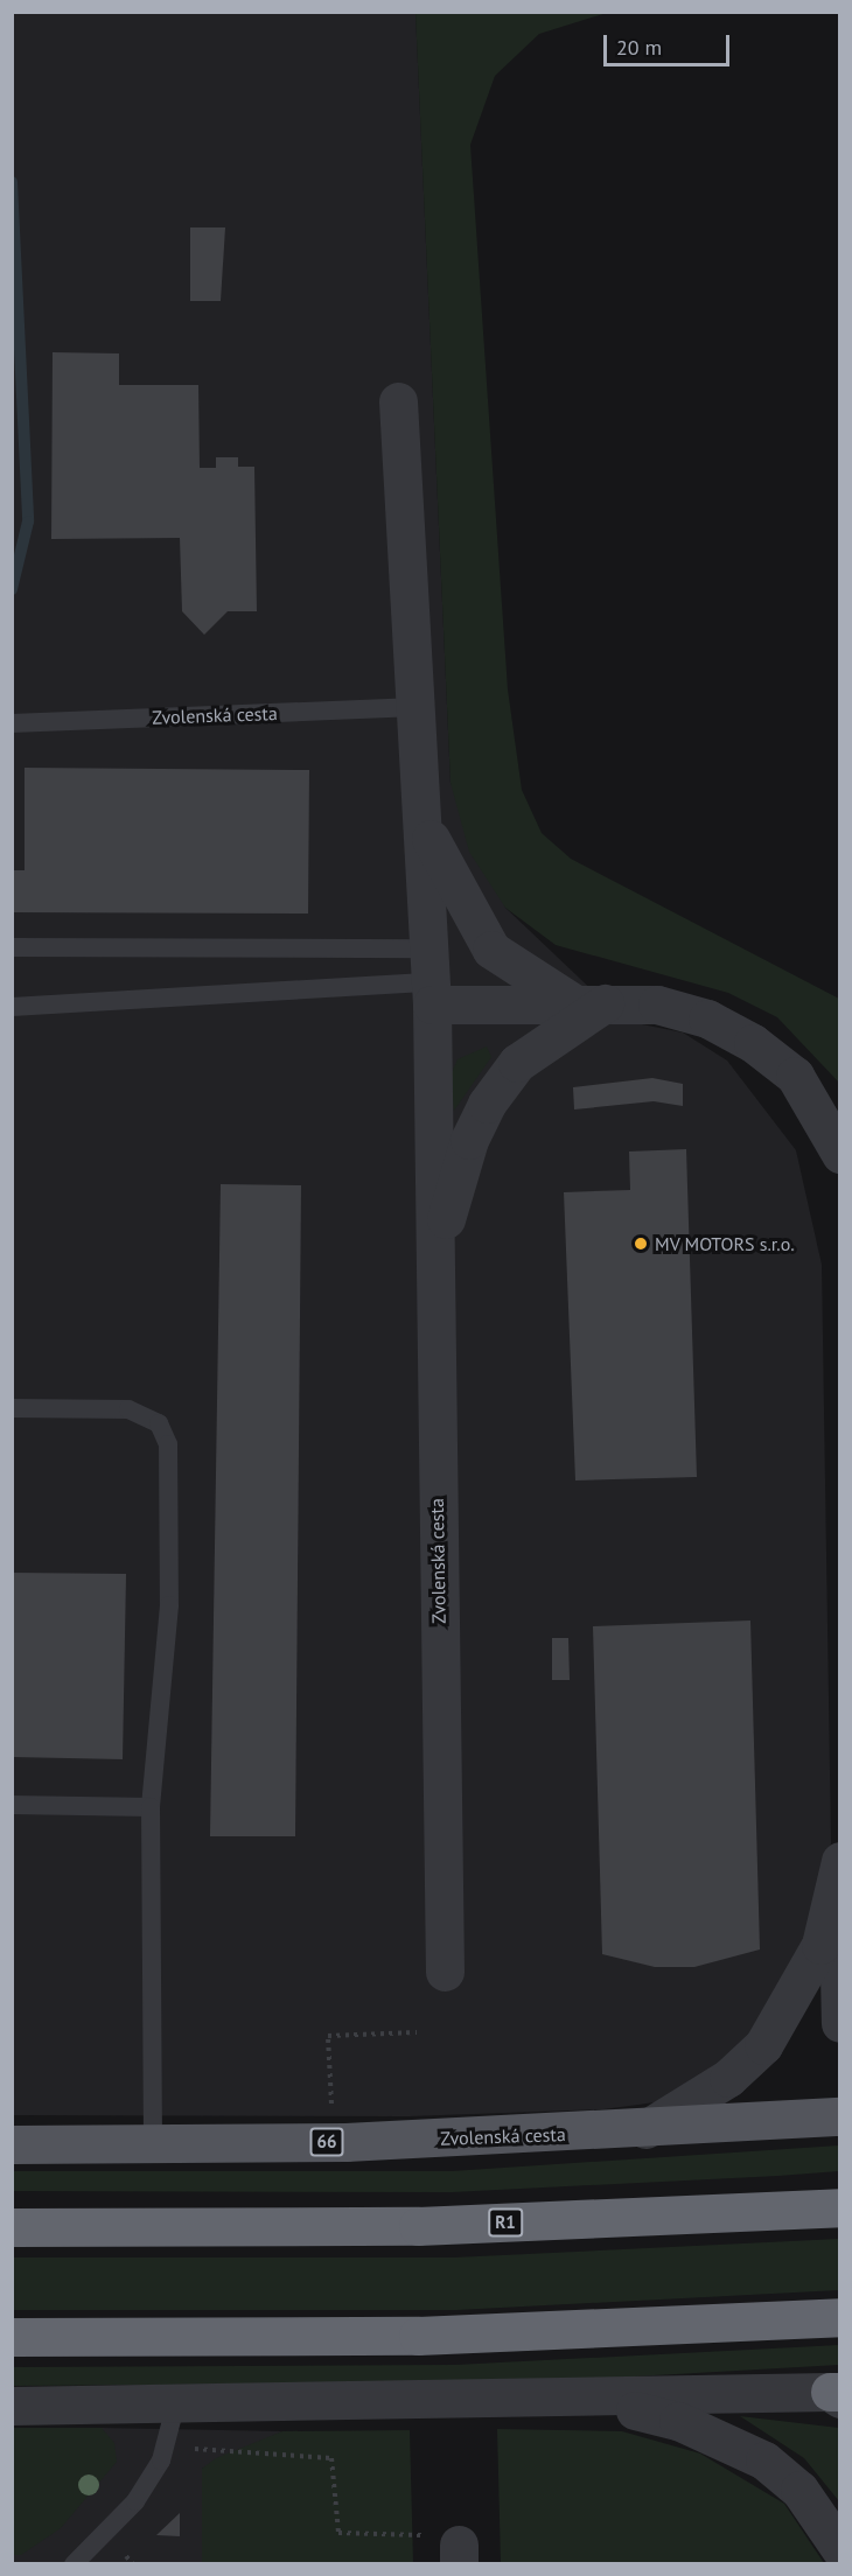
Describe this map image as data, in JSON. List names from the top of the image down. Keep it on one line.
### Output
{"streets":{"highway":["R1"],"main road":["Zvolenská cesta","66"]},"crossings":[["Zvolenská cesta","66"]],"places":["MV MOTORS s.r.o."],"scale_bar":"20 m"}
